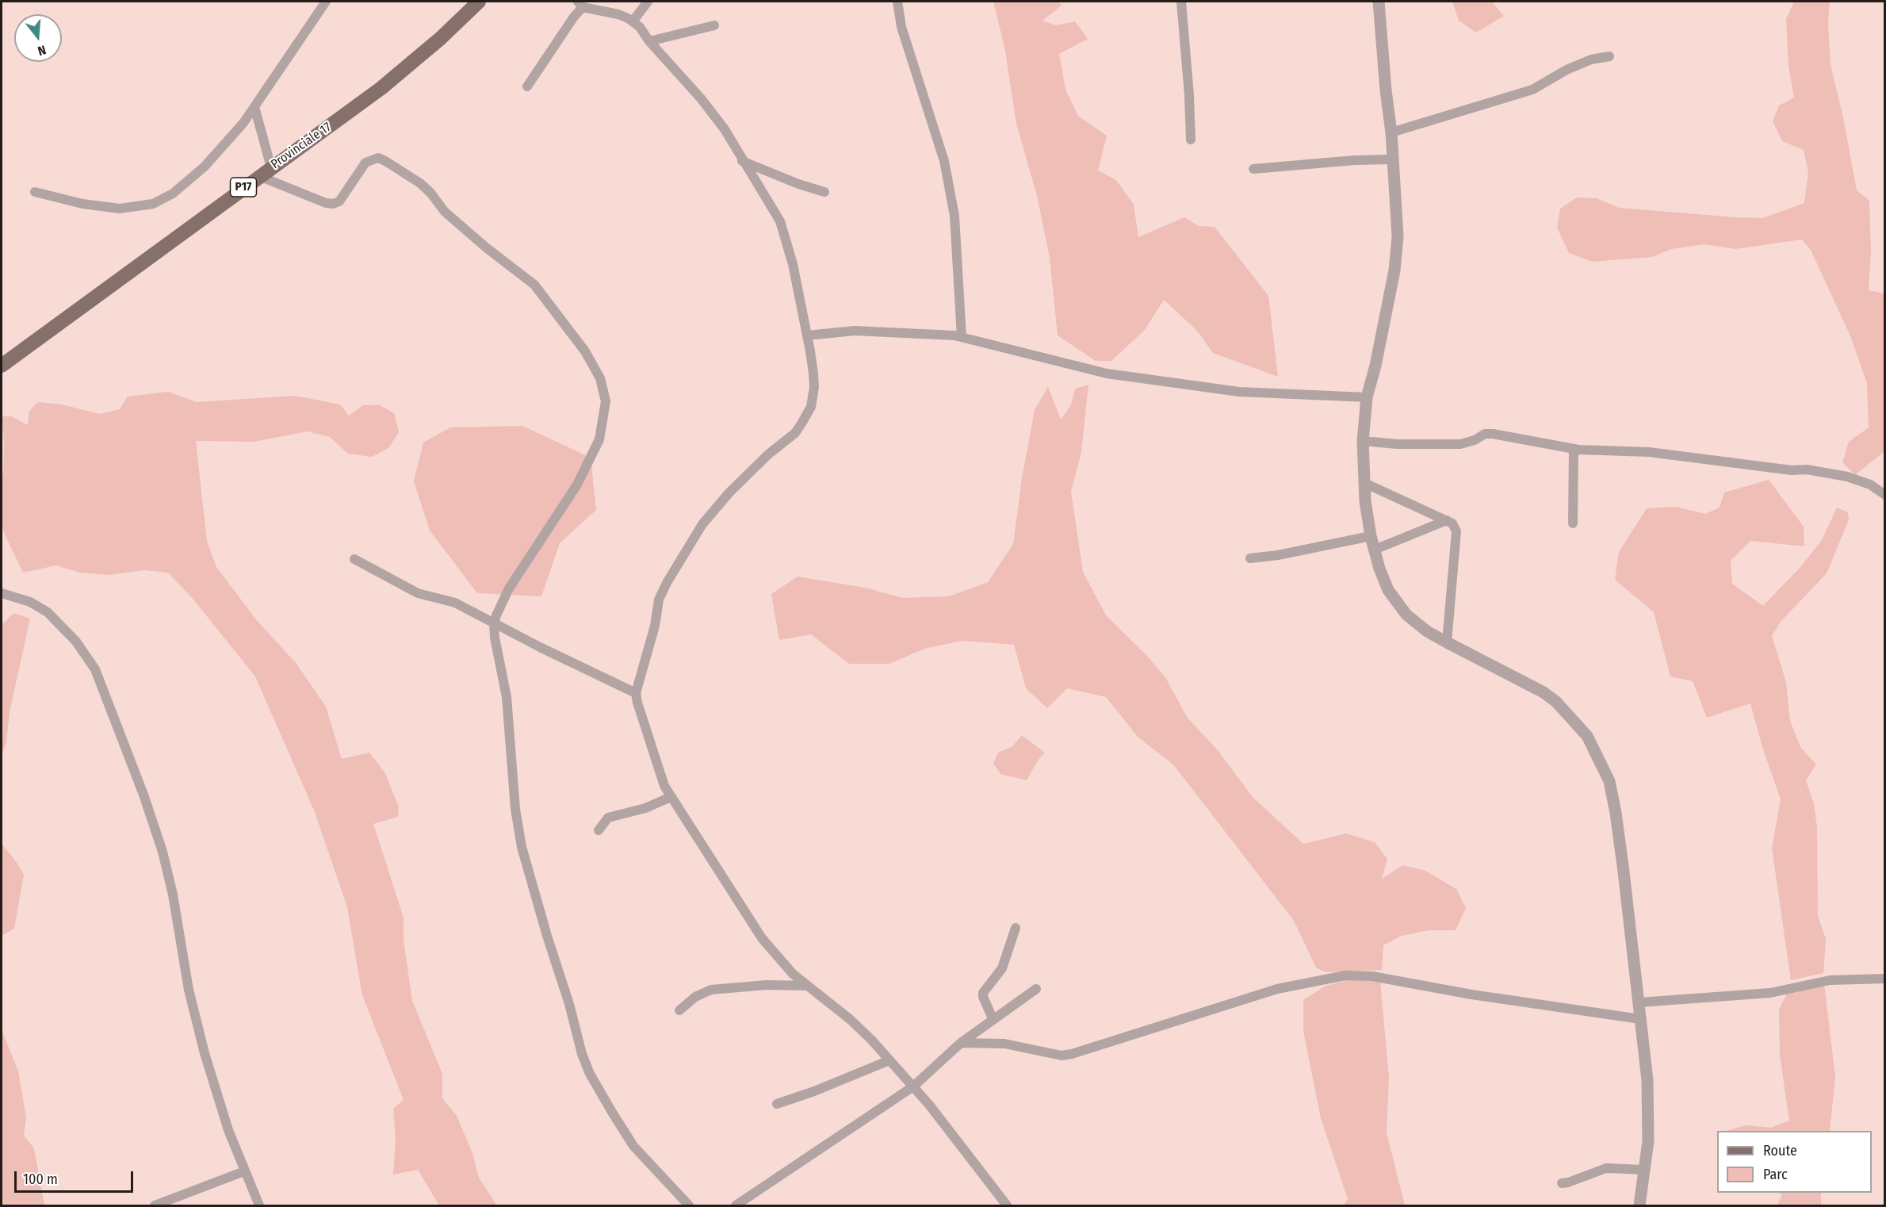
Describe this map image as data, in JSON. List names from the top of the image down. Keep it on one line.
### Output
{"streets":{"main road":["Provinciale 17","P17"]},"legend":["Route","Parc"],"scale_bar":"100 m","north":"bottom"}
